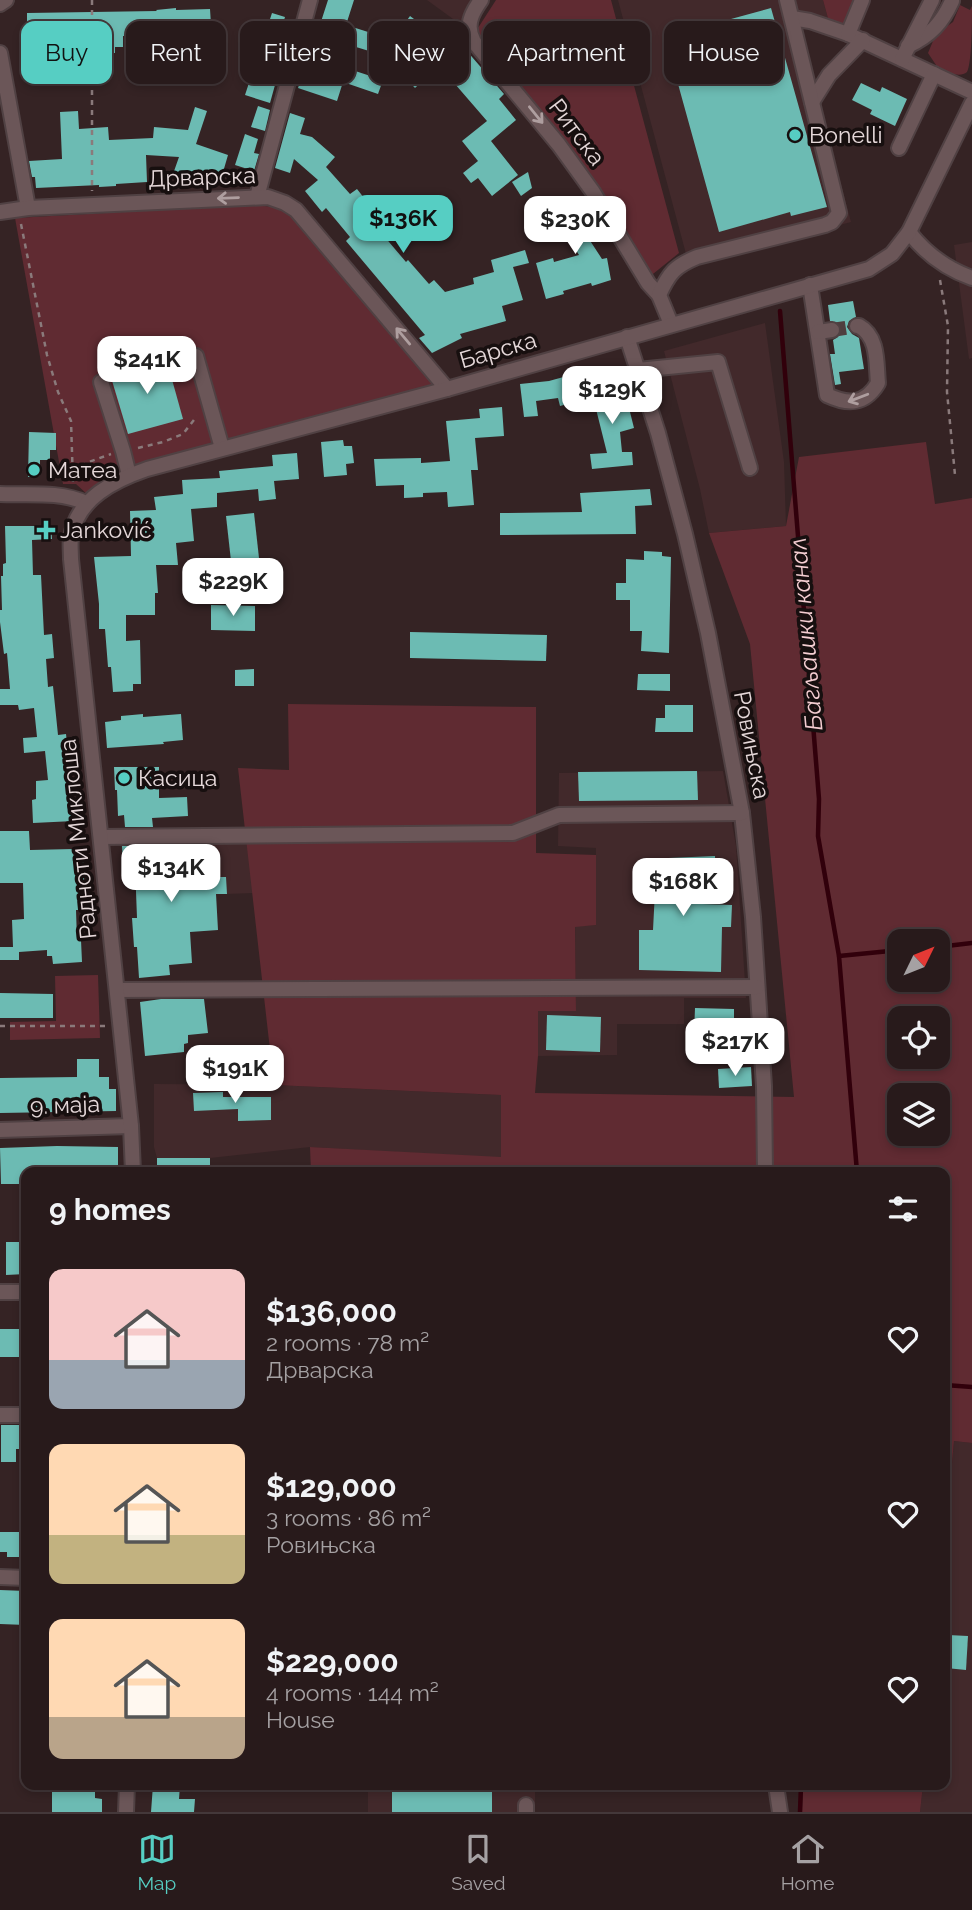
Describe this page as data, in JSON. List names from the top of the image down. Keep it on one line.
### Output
{"streets":{"street":["Ритска","Дрварска","Барска","Ровињска","Радноти Миклоша","9. маја"]},"crossings":[["Ритска","Барска"],["Дрварска","Барска"],["Барска","Ровињска"],["Барска","Радноти Миклоша"],["Радноти Миклоша","9. маја"]],"one_way":["Ритска","Дрварска"],"water":["Багљашки канал"],"places":{"other":["Bonelli","Матеа","Касица"],"health":["Janković"]},"north":"top right","page":{"chip":["Buy","Rent","Filters","New","Apartment","House"],"price":["$136K","$230K","$241K","$129K","$229K","$134K","$168K","$217K","$191K"],"heading":"9 homes","list":[{"name":"$136,000","note":"2 rooms · 78 m² · Дрварска"},{"name":"$129,000","note":"3 rooms · 86 m² · Ровињска"},{"name":"$229,000","note":"4 rooms · 144 m² · House"}],"tabs":["Map","Saved","Home"]}}
